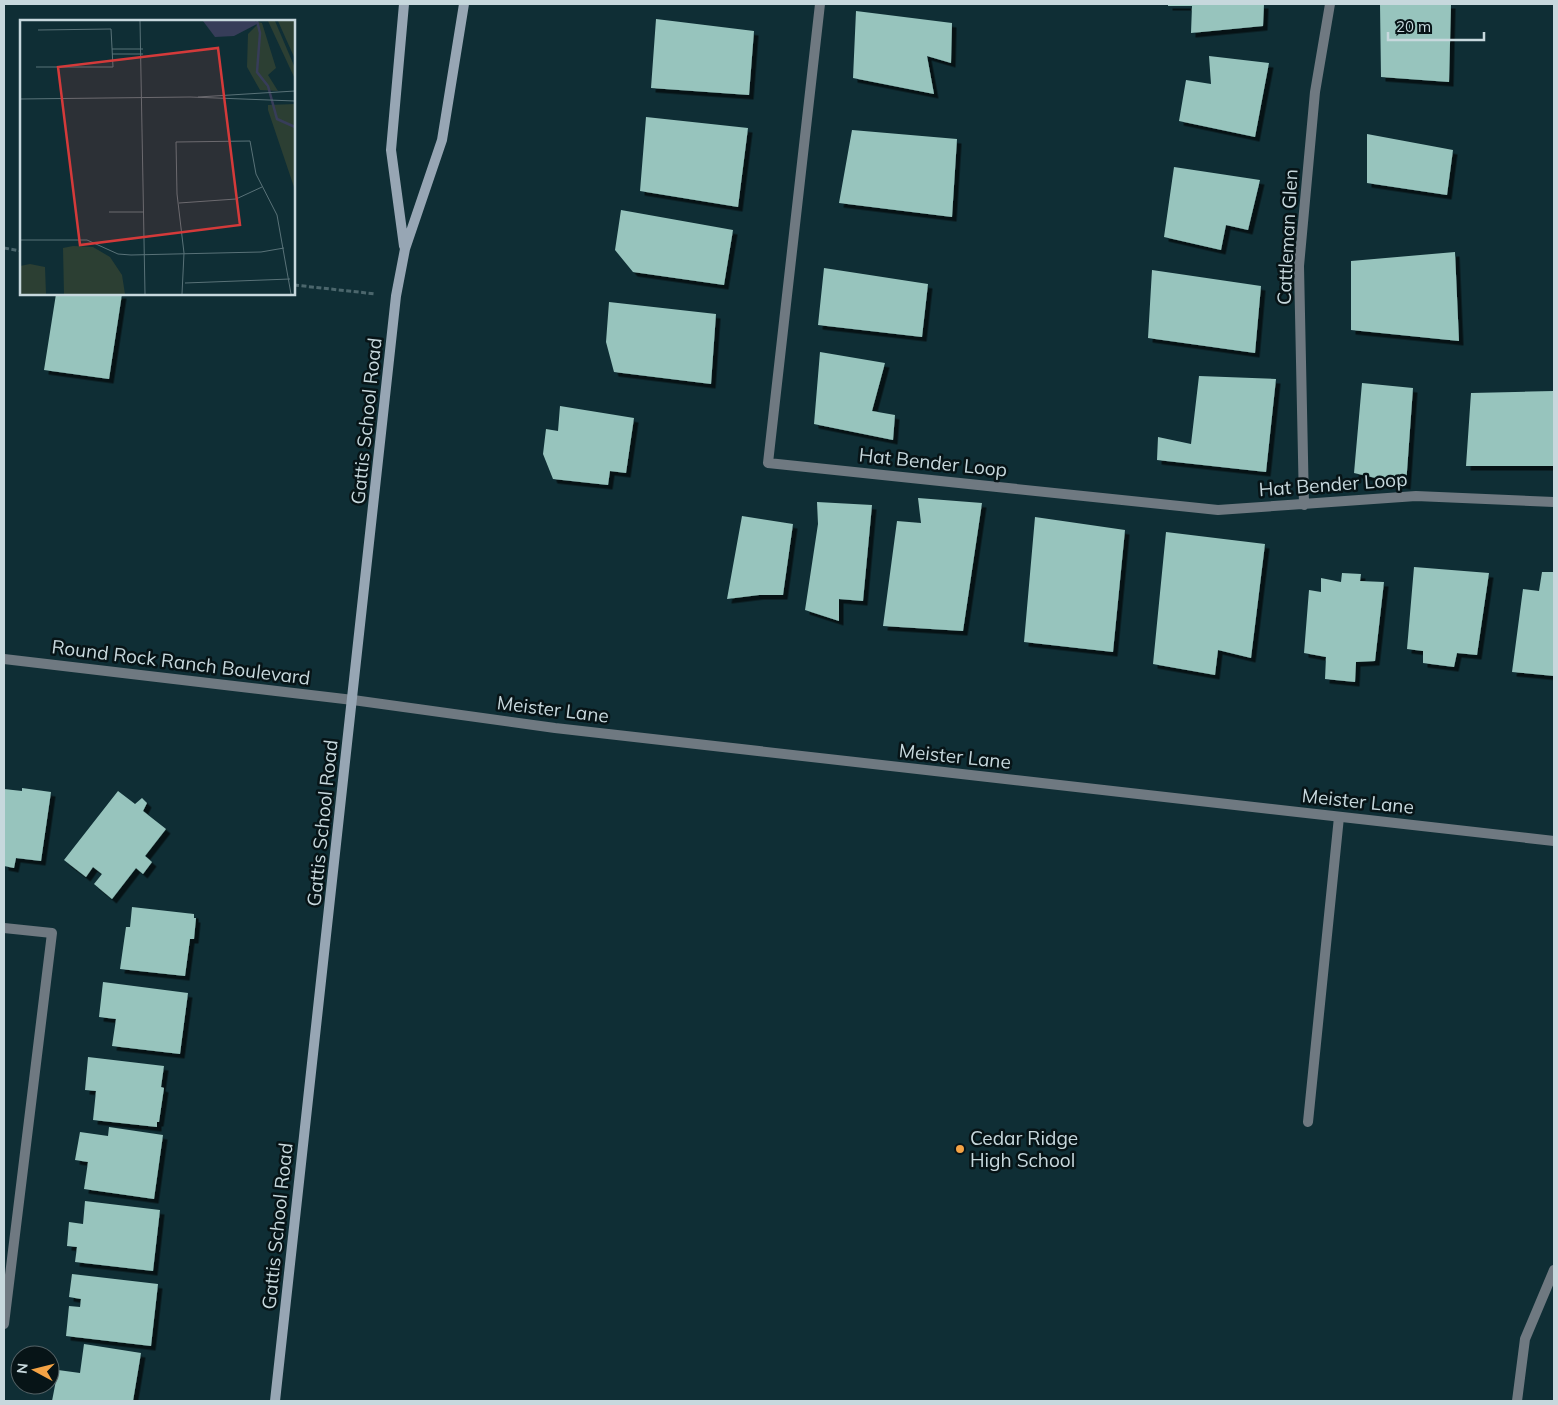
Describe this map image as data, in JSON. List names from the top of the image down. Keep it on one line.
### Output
{"streets":{"main road":["Gattis School Road"],"street":["Cattleman Glen","Hat Bender Loop","Round Rock Ranch Boulevard","Meister Lane"]},"crossings":[["Cattleman Glen","Hat Bender Loop"],["Gattis School Road","Round Rock Ranch Boulevard"],["Gattis School Road","Meister Lane"],["Round Rock Ranch Boulevard","Meister Lane"]],"places":["Cedar Ridge High School"],"scale_bar":"20 m","north":"left"}
